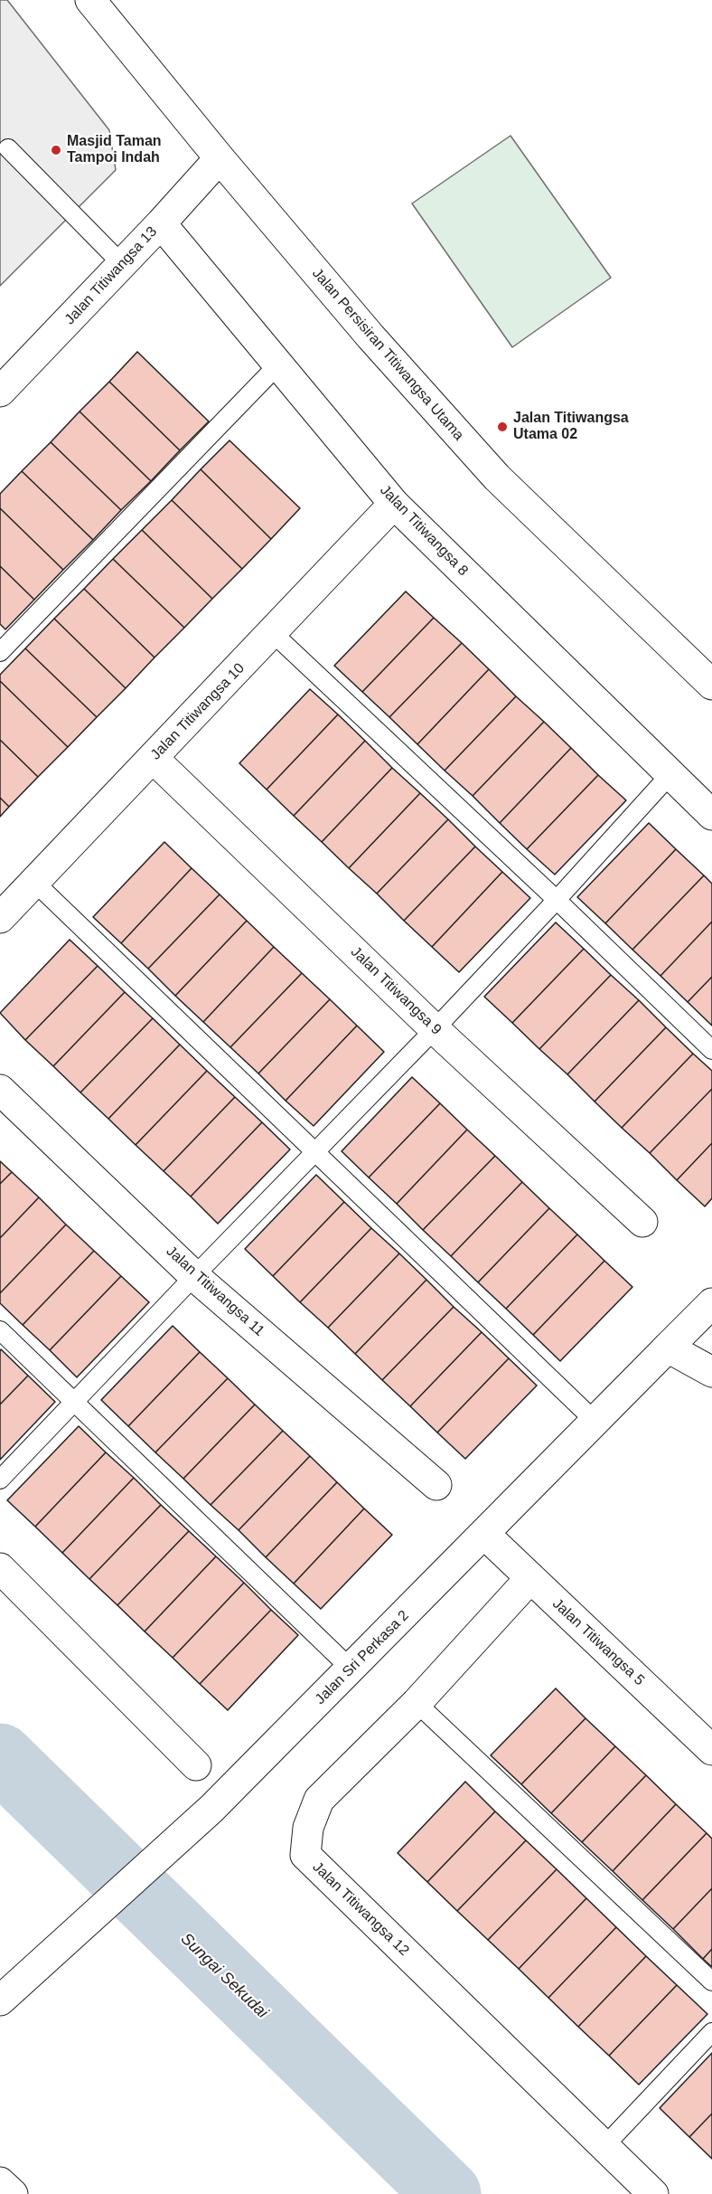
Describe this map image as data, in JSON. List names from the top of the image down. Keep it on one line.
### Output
{"streets":{"street":["Jalan Titiwangsa 13","Jalan Persisiran Titiwangsa Utama","Jalan Titiwangsa 8","Jalan Titiwangsa 10","Jalan Titiwangsa 9","Jalan Titiwangsa 11","Jalan Titiwangsa 5","Jalan Sri Perkasa 2","Jalan Titiwangsa 12"]},"crossings":[["Jalan Titiwangsa 13","Jalan Persisiran Titiwangsa Utama"],["Jalan Titiwangsa 13","Jalan Titiwangsa 8"],["Jalan Titiwangsa 8","Jalan Titiwangsa 10"],["Jalan Titiwangsa 10","Jalan Titiwangsa 9"],["Jalan Titiwangsa 5","Jalan Sri Perkasa 2"],["Jalan Titiwangsa 5","Jalan Titiwangsa 12"]],"water":["Sungai Sekudai"],"places":["Masjid Taman Tampoi Indah","Jalan Titiwangsa Utama 02"]}
